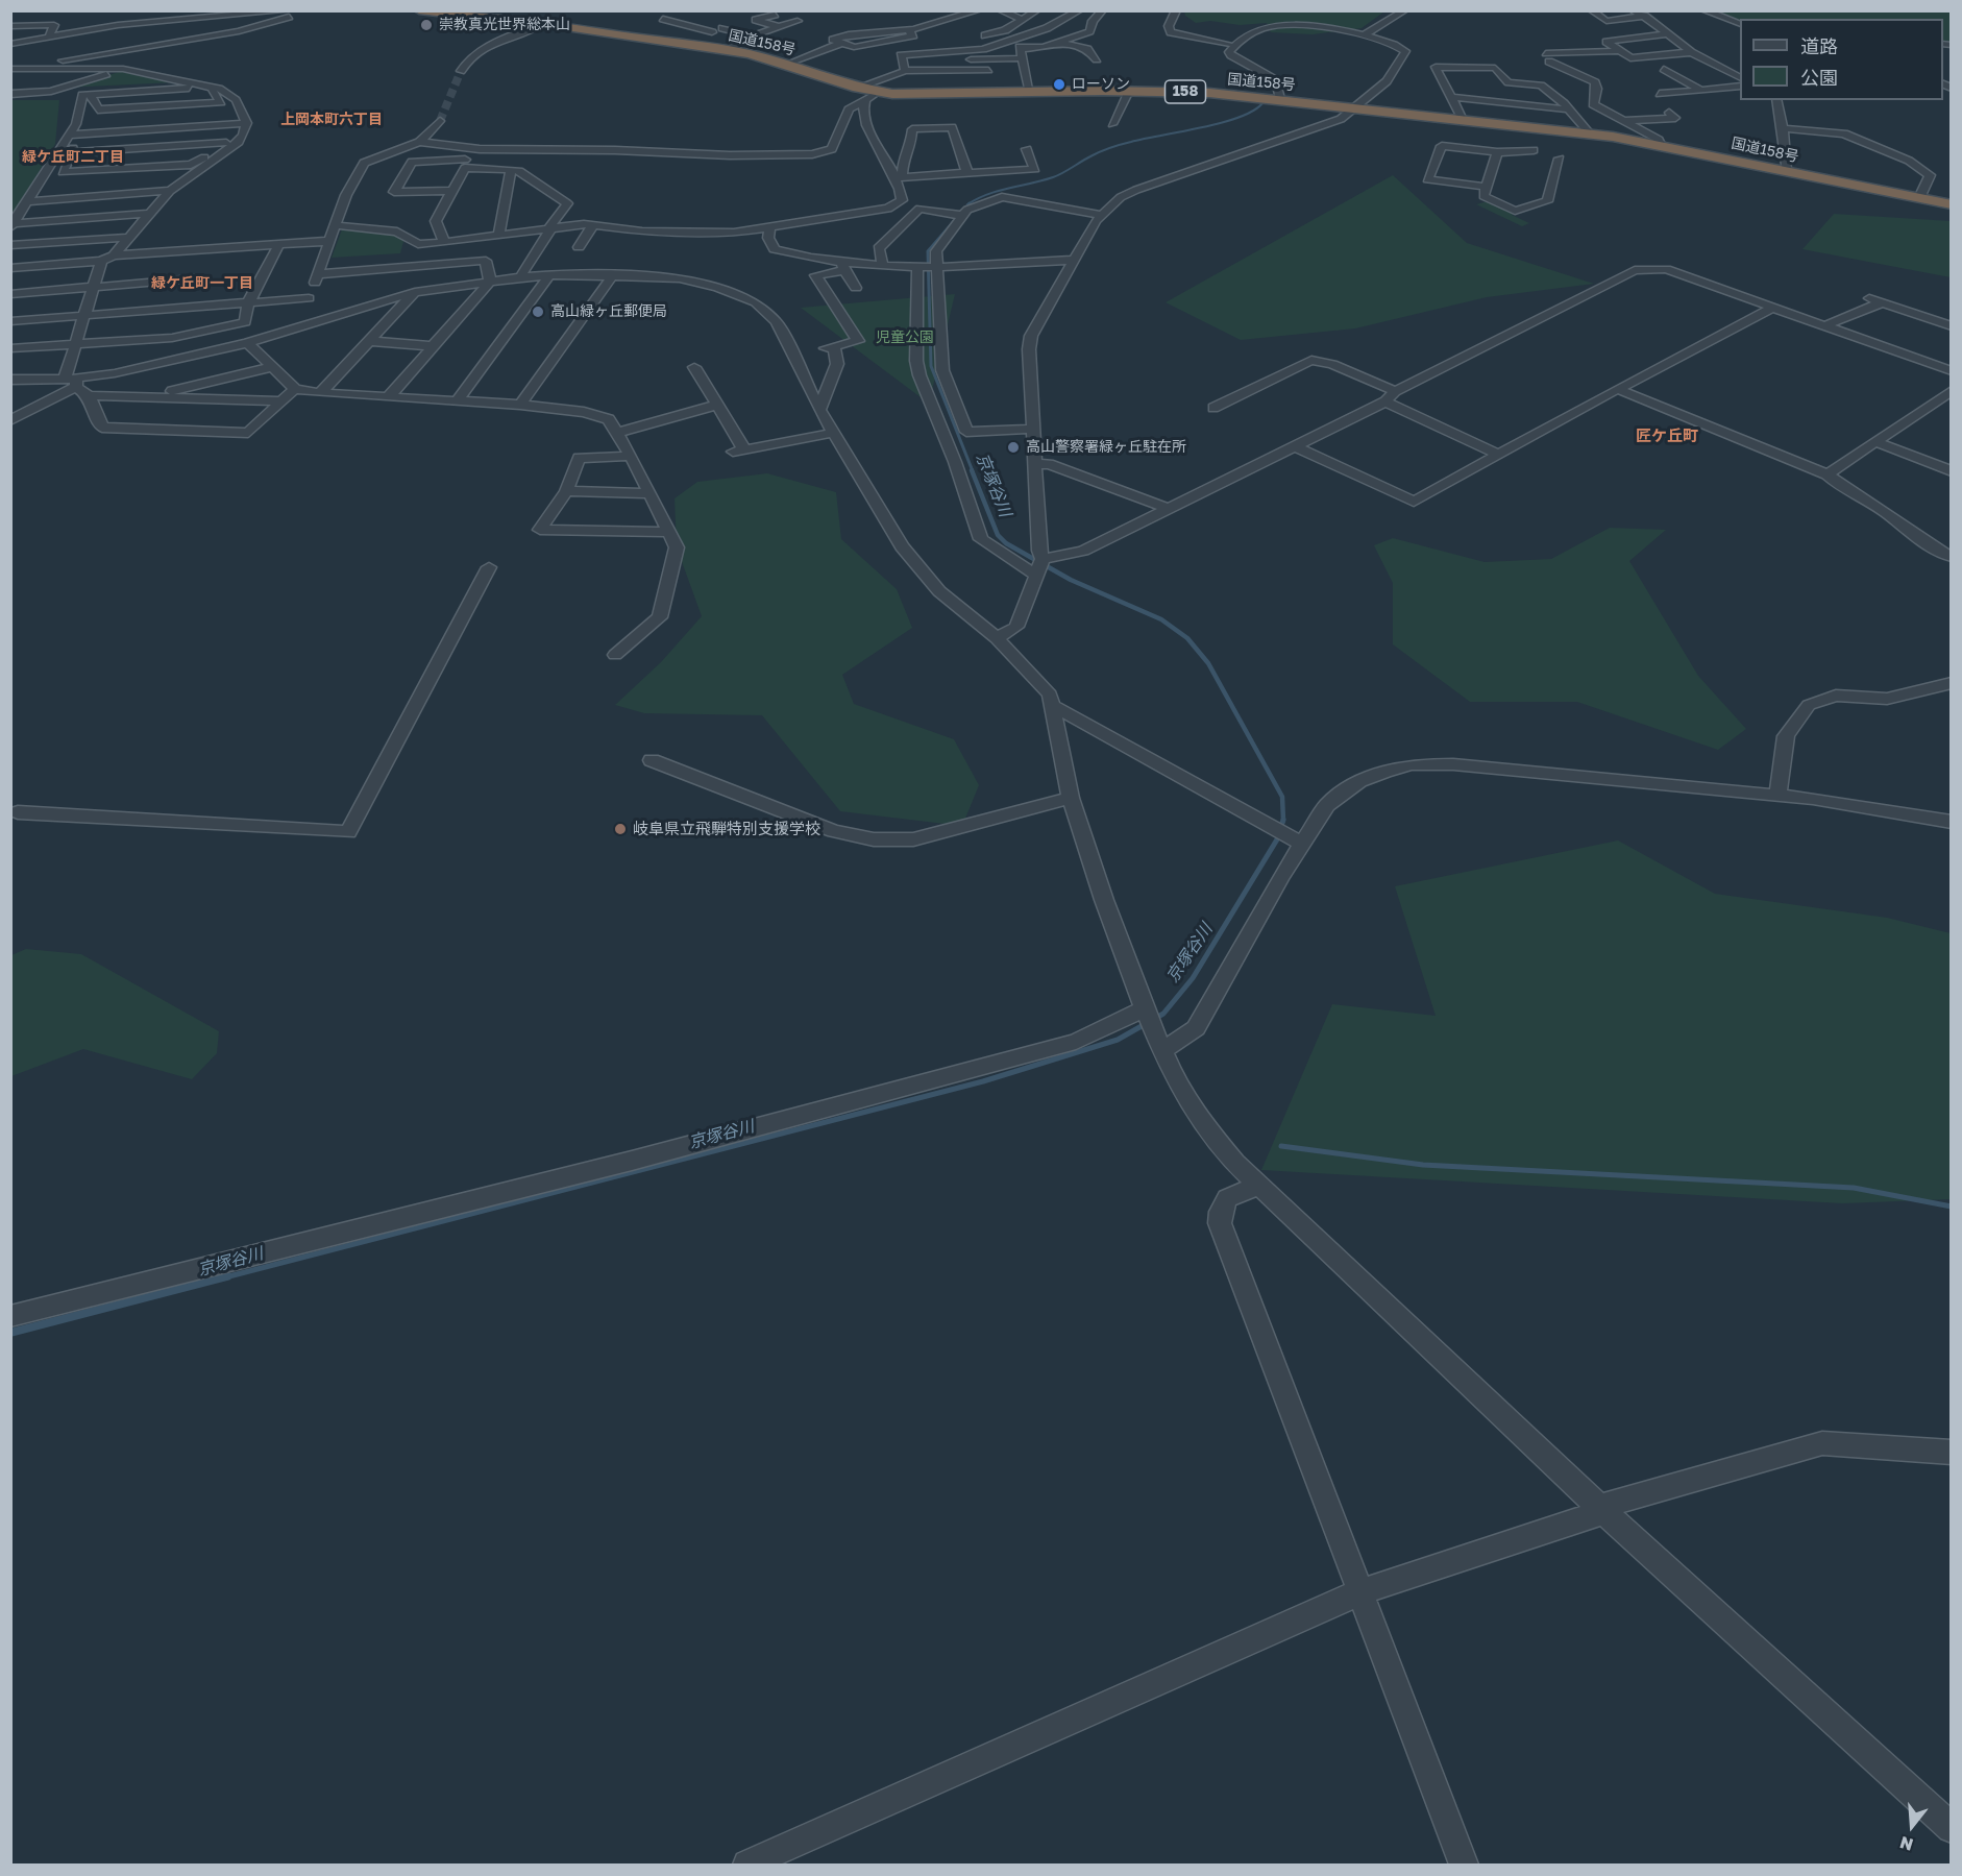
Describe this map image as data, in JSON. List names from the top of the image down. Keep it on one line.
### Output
{"streets":{"highway":["国道158号","158"]},"districts":["上岡本町六丁目","緑ケ丘町二丁目","緑ケ丘町一丁目","匠ケ丘町"],"water":["京塚谷川"],"parks":["児童公園"],"places":["崇教真光世界総本山","ローソン","高山緑ヶ丘郵便局","高山警察署緑ヶ丘駐在所","岐阜県立飛騨特別支援学校"],"legend":["道路","公園"],"north":"bottom"}
